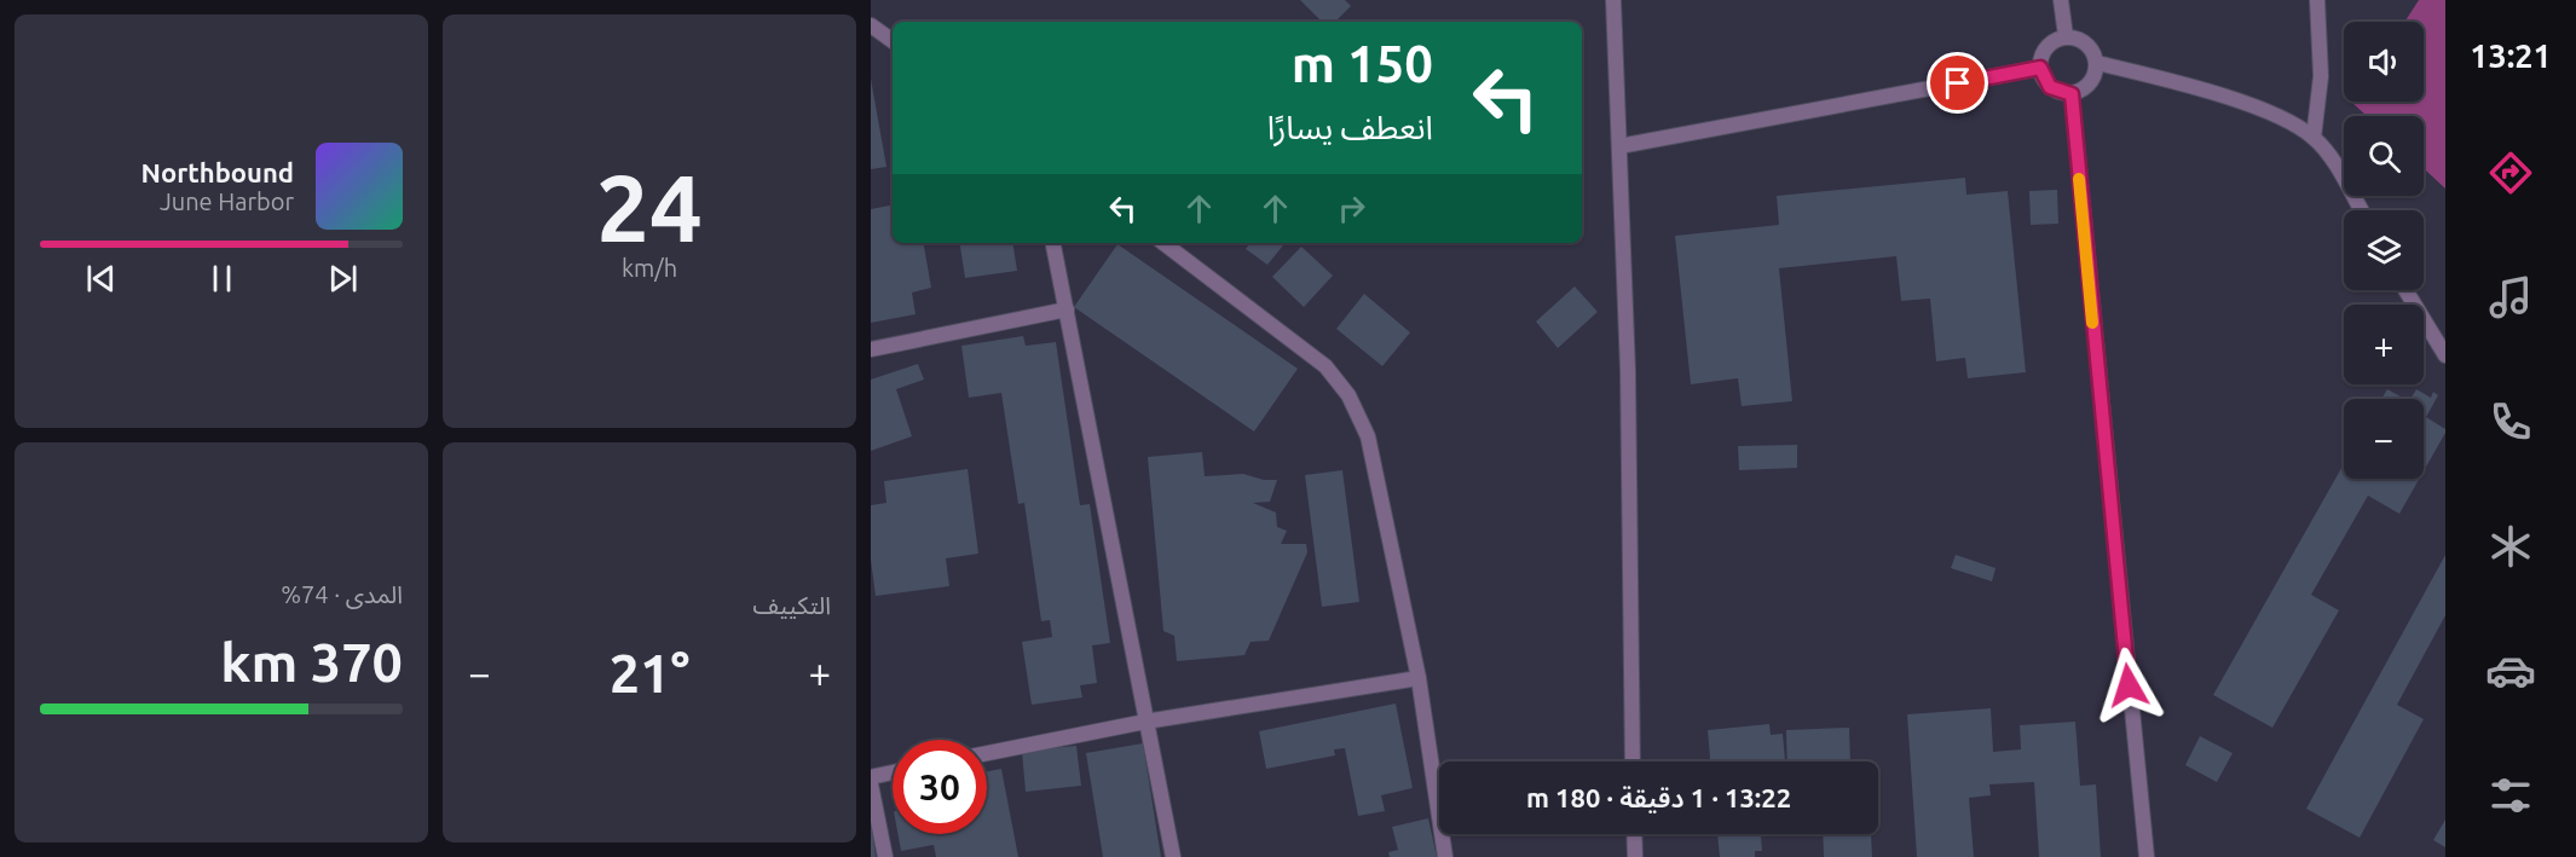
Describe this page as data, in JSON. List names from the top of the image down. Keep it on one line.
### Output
{"page":{"tabs":"13:21","tile":[["24","km/h"],"التكييف",["المدى · 74%","370 km"]],"map_buttons":["+","−"],"turn":["150 m","انعطف يسارًا"],"song":["Northbound","June Harbor"],"heat":["−","21°","+"],"limit":"30","trip":"13:22 · 1 دقيقة · 180 m"}}
